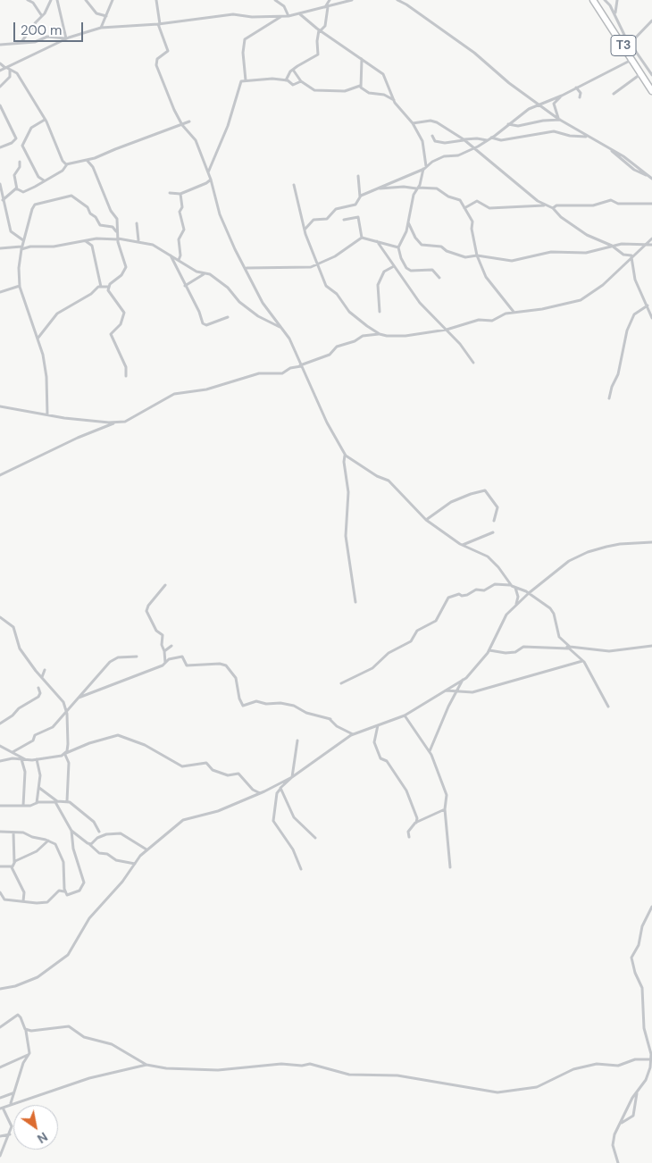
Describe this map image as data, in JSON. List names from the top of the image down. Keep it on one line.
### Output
{"streets":{"highway":["T3"]},"scale_bar":"200 m","north":"bottom right"}
